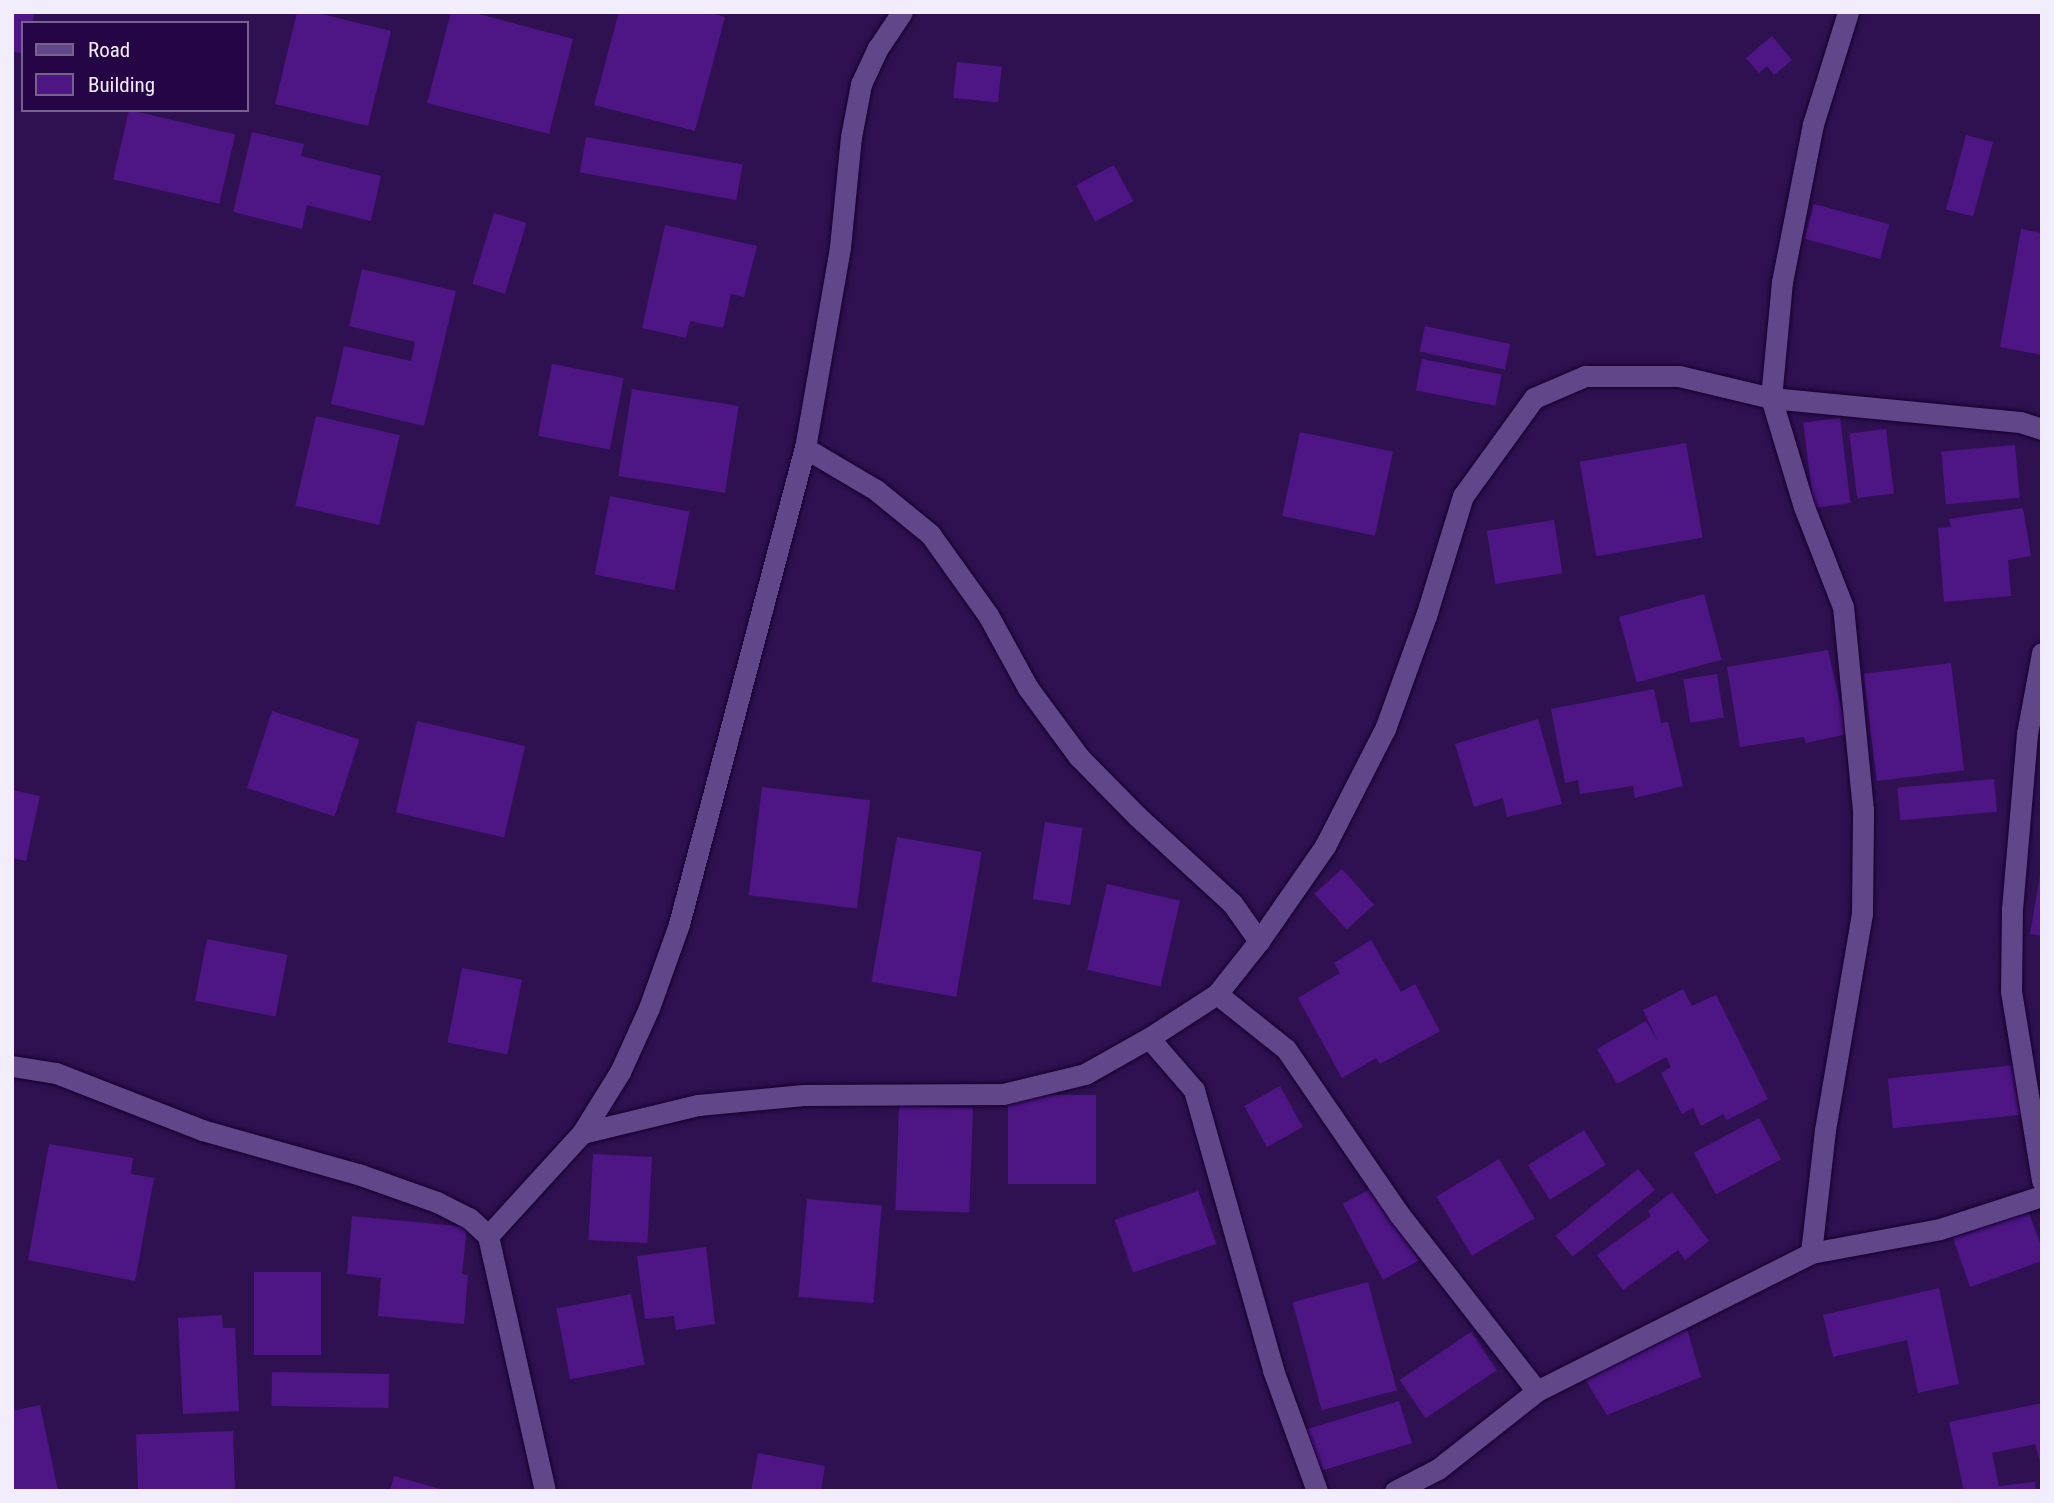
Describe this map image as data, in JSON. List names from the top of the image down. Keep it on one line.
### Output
{"legend":["Road","Building"]}
